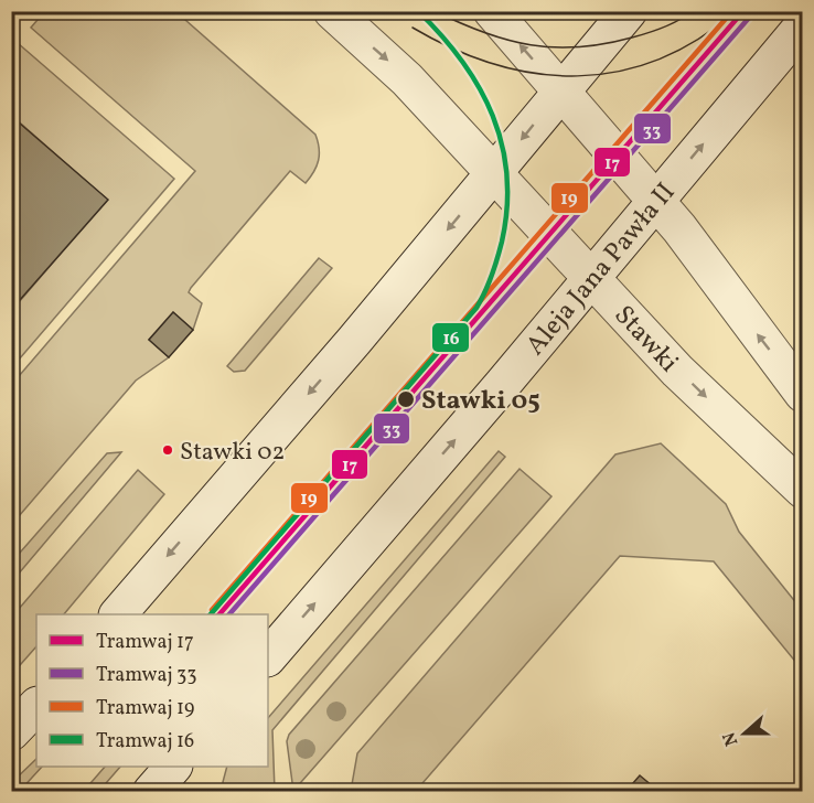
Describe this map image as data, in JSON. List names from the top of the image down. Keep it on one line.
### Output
{"streets":{"main road":["Aleja Jana Pawła II","Stawki"]},"crossings":[["Aleja Jana Pawła II","Stawki"]],"places":["Stawki 05","Stawki 02"],"lines":["tram line 17","tram line 19","tram line 16","tram line 33"],"legend":["Tramwaj 17","Tramwaj 33","Tramwaj 19","Tramwaj 16"],"north":"left"}
